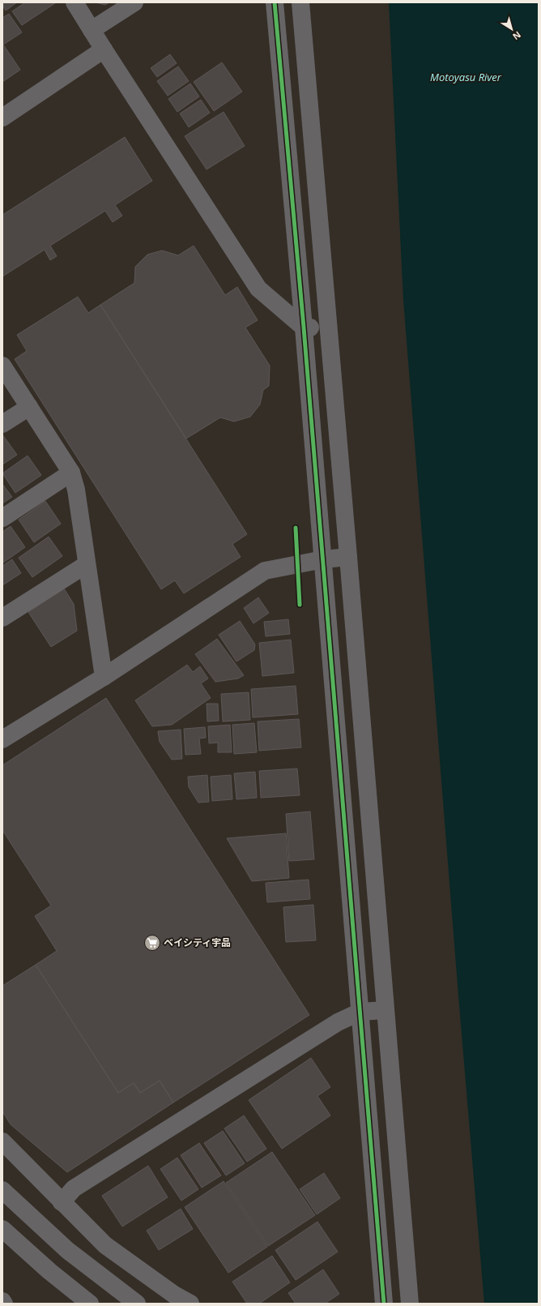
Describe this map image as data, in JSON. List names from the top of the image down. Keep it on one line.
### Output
{"water":["Motoyasu River"],"places":{"supermarket":["ベイシティ宇品"]},"north":"bottom right"}
